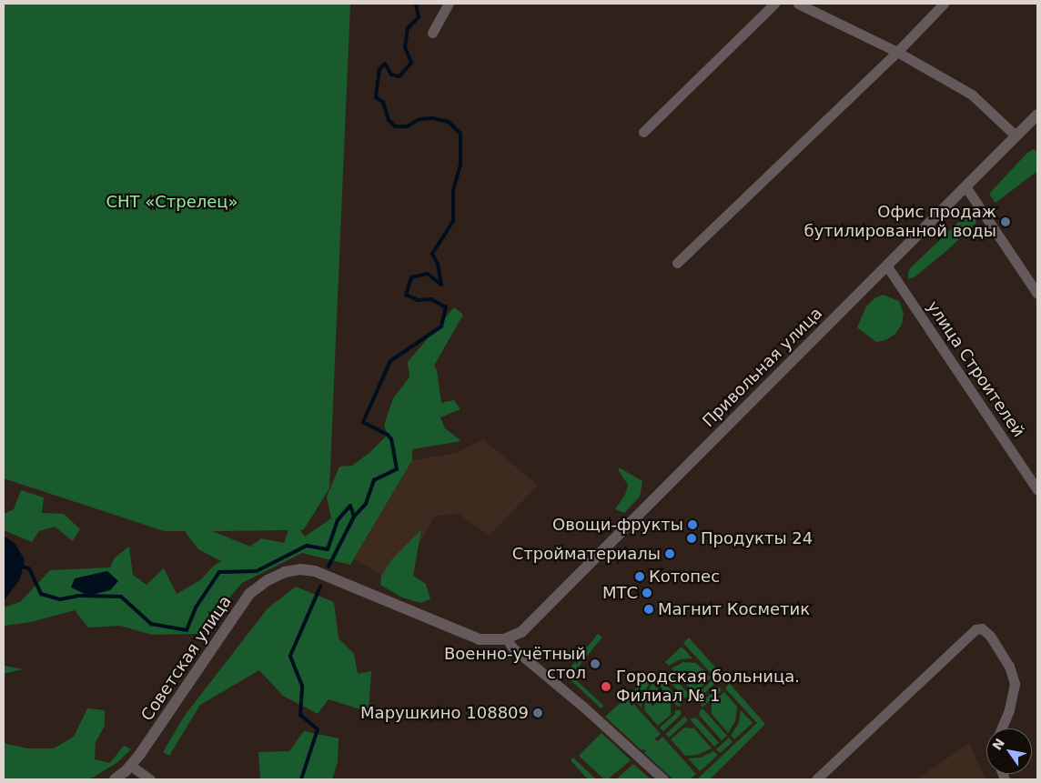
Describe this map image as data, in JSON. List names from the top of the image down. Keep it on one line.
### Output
{"streets":{"street":["Привольная улица","улица Строителей","Советская улица"]},"crossings":[["Привольная улица","улица Строителей"],["Привольная улица","Советская улица"]],"parks":["СНТ «Стрелец»"],"places":["Офис продаж бутилированной воды","Овощи-фрукты","Продукты 24","Стройматериалы","Котопес","МТС","Магнит Косметик","Военно-учётный стол","Городская больница. Филиал № 1","Марушкино 108809"],"north":"top left"}
